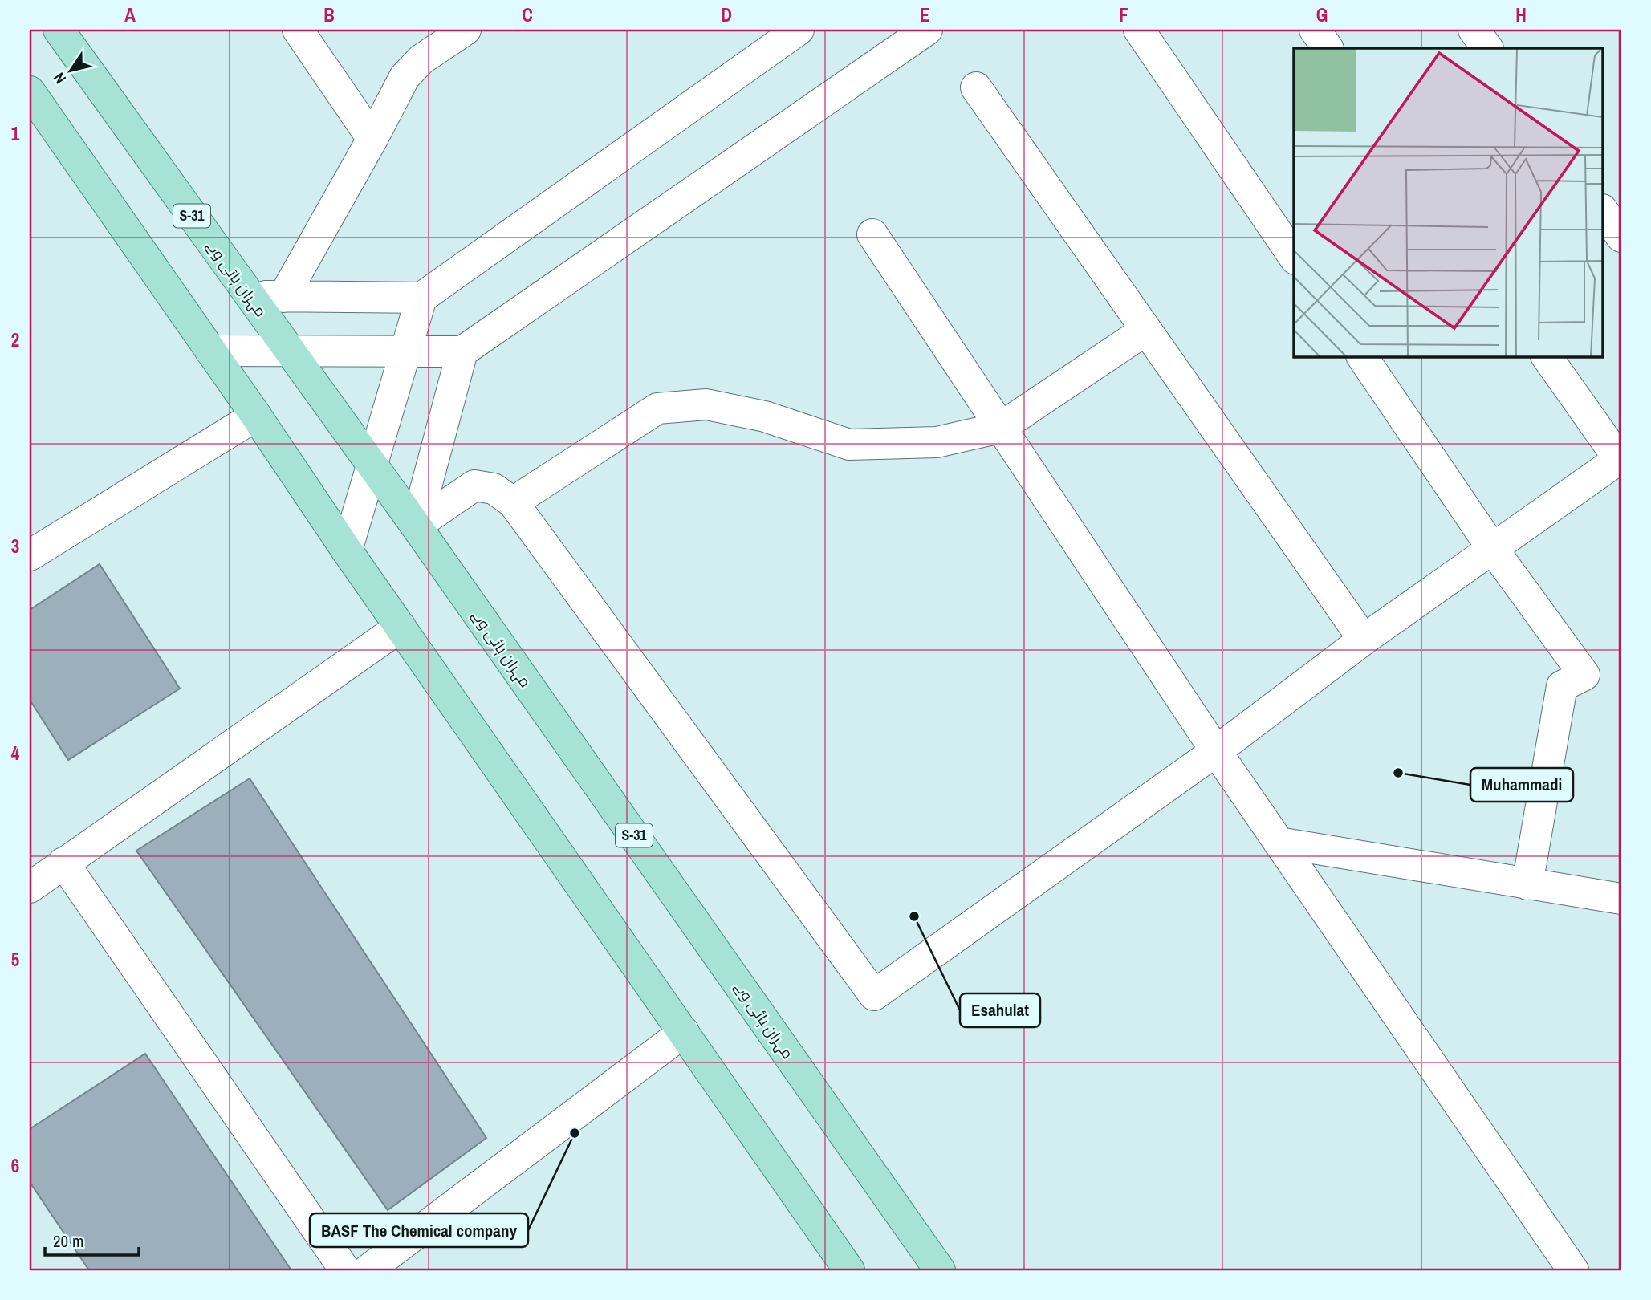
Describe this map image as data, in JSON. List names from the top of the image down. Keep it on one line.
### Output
{"streets":{"main road":["S-31","مہران ہائی وے"]},"places":["Muhammadi","Esahulat","BASF The Chemical company"],"scale_bar":"20 m","north":"bottom left","grid":{"columns":["A","B","C","D","E","F","G","H"],"rows":["1","2","3","4","5","6"]}}
